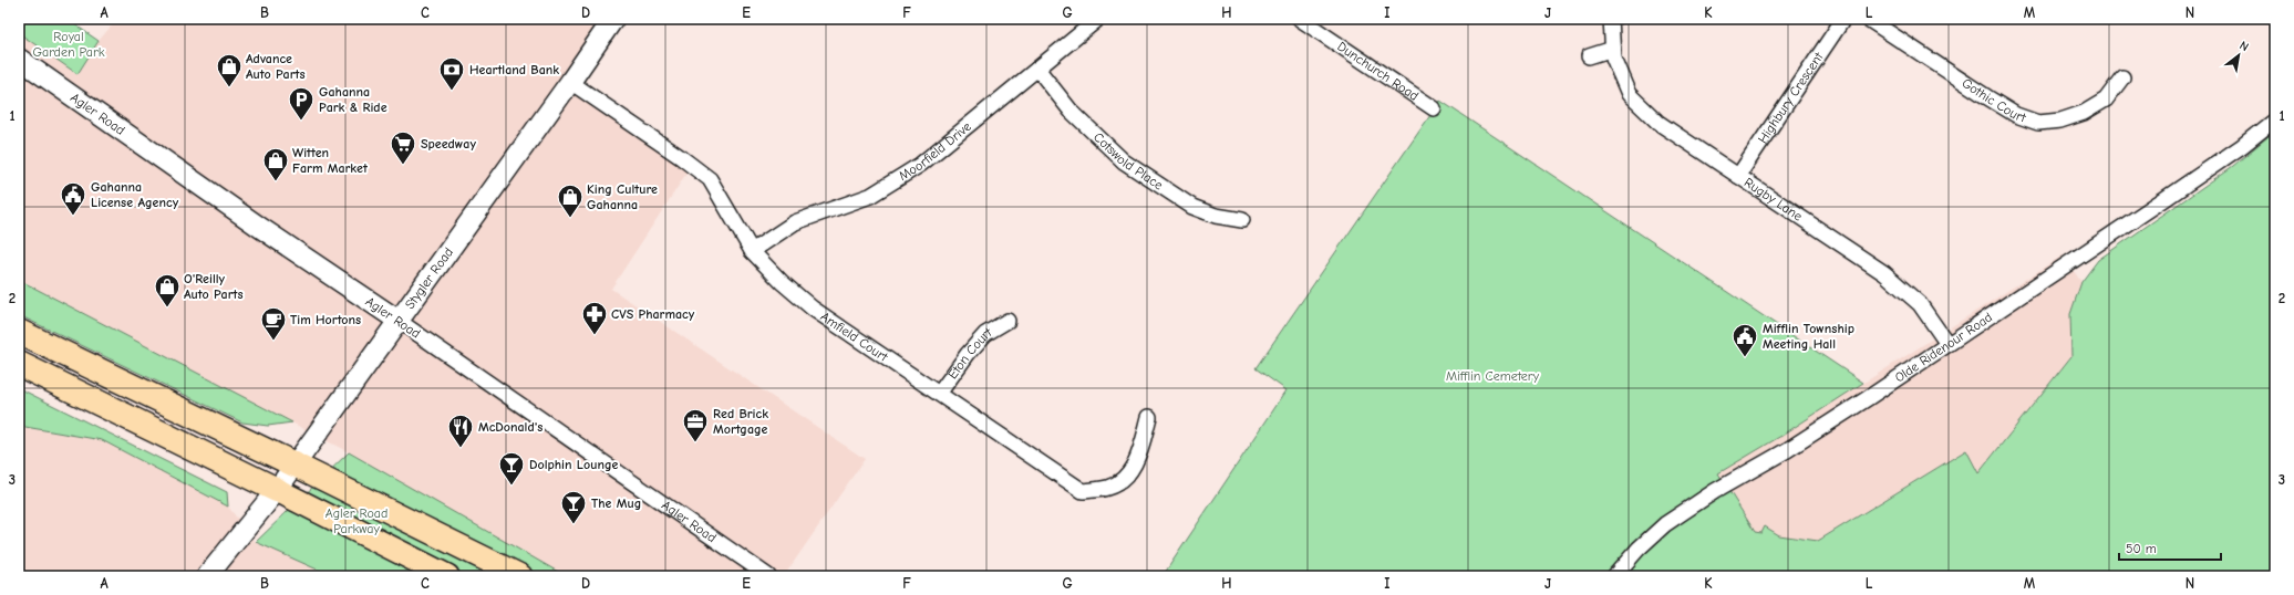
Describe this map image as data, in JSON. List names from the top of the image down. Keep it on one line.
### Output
{"streets":{"main road":["Agler Road","Stygler Road"],"street":["Dunchurch Road","Highbury Crescent","Gothic Court","Moorfield Drive","Cotswold Place","Rugby Lane","Amfield Court","Olde Ridenour Road","Eton Court"]},"crossings":[["Highbury Crescent","Rugby Lane"],["Agler Road","Stygler Road"],["Moorfield Drive","Cotswold Place"],["Moorfield Drive","Amfield Court"],["Rugby Lane","Olde Ridenour Road"],["Stygler Road","Amfield Court"],["Amfield Court","Eton Court"]],"parks":["Royal Garden Park","Mifflin Cemetery","Agler Road Parkway"],"places":{"shop":["Advance Auto Parts","Witten Farm Market","King Culture Gahanna","O'Reilly Auto Parts"],"bank":["Heartland Bank"],"parking":["Gahanna Park & Ride"],"supermarket":["Speedway"],"public building":["Gahanna License Agency","Mifflin Township Meeting Hall"],"pharmacy":["CVS Pharmacy"],"cafe":["Tim Hortons"],"office":["Red Brick Mortgage"],"restaurant":["McDonald's"],"bar":["Dolphin Lounge","The Mug"]},"scale_bar":"50 m","north":"top right","grid":{"columns":["A","B","C","D","E","F","G","H","I","J","K","L","M","N"],"rows":["1","2","3"]}}
